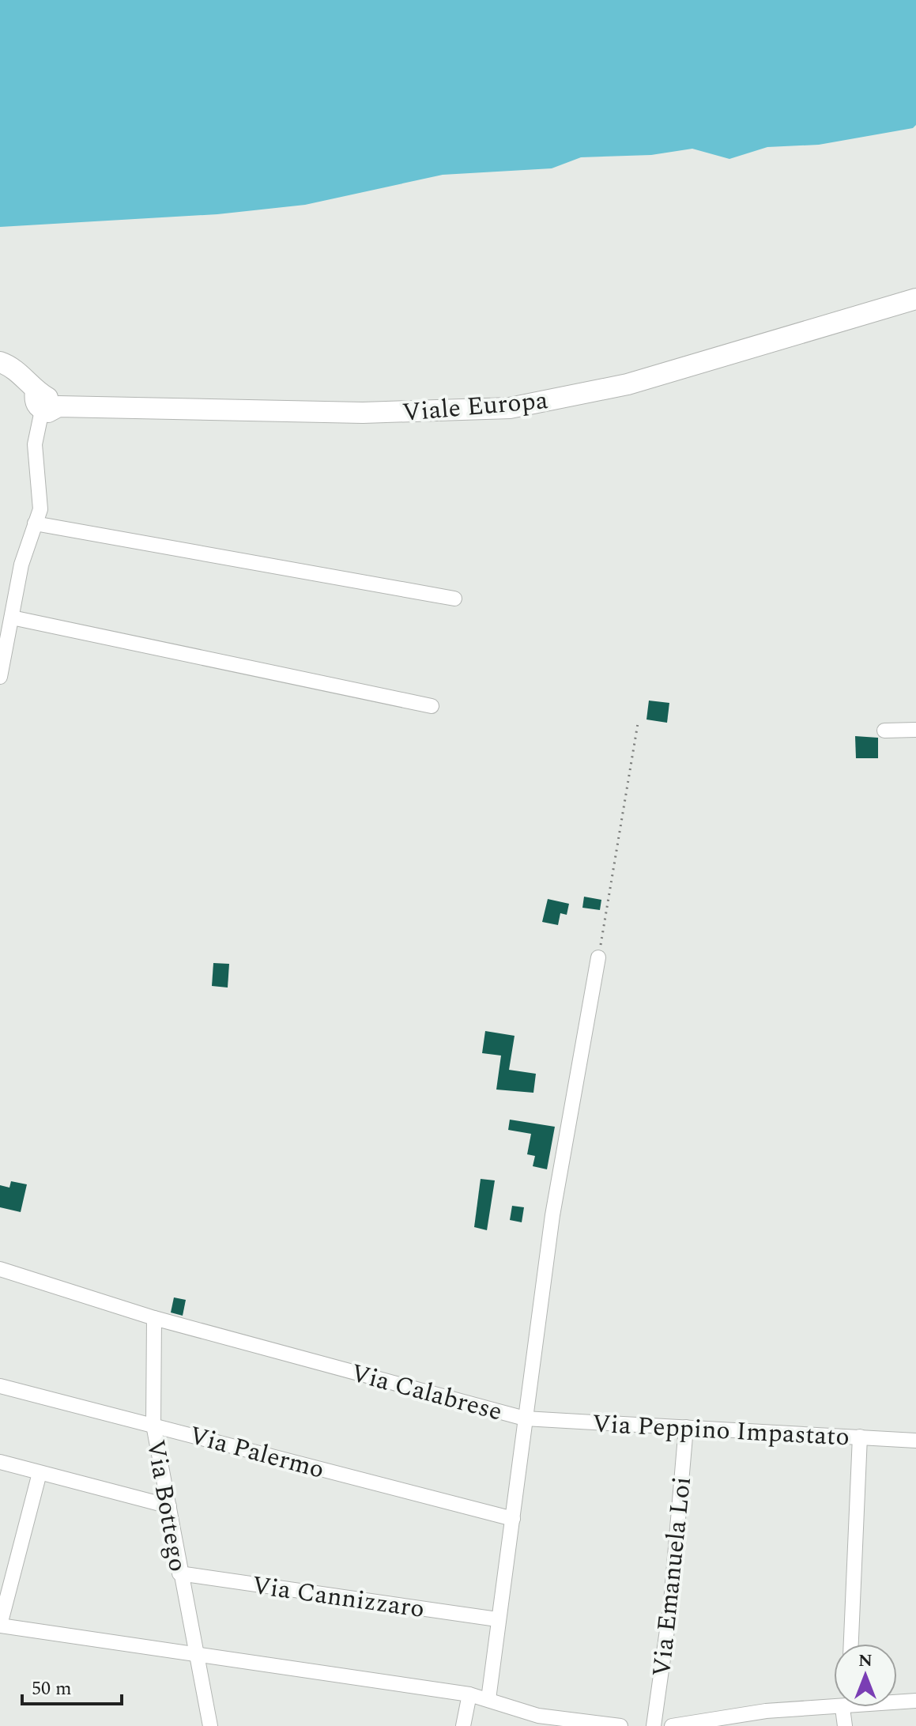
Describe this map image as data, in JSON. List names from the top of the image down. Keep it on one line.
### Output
{"streets":{"street":["Viale Europa","Via Calabrese","Via Peppino Impastato","Via Palermo","Via Bottego","Via Emanuela Loi","Via Cannizzaro"]},"crossings":[["Via Calabrese","Via Peppino Impastato"],["Via Calabrese","Via Palermo"],["Via Calabrese","Via Bottego"],["Via Calabrese","Via Cannizzaro"],["Via Peppino Impastato","Via Emanuela Loi"],["Via Palermo","Via Bottego"],["Via Bottego","Via Cannizzaro"]],"scale_bar":"50 m","north":"top"}
